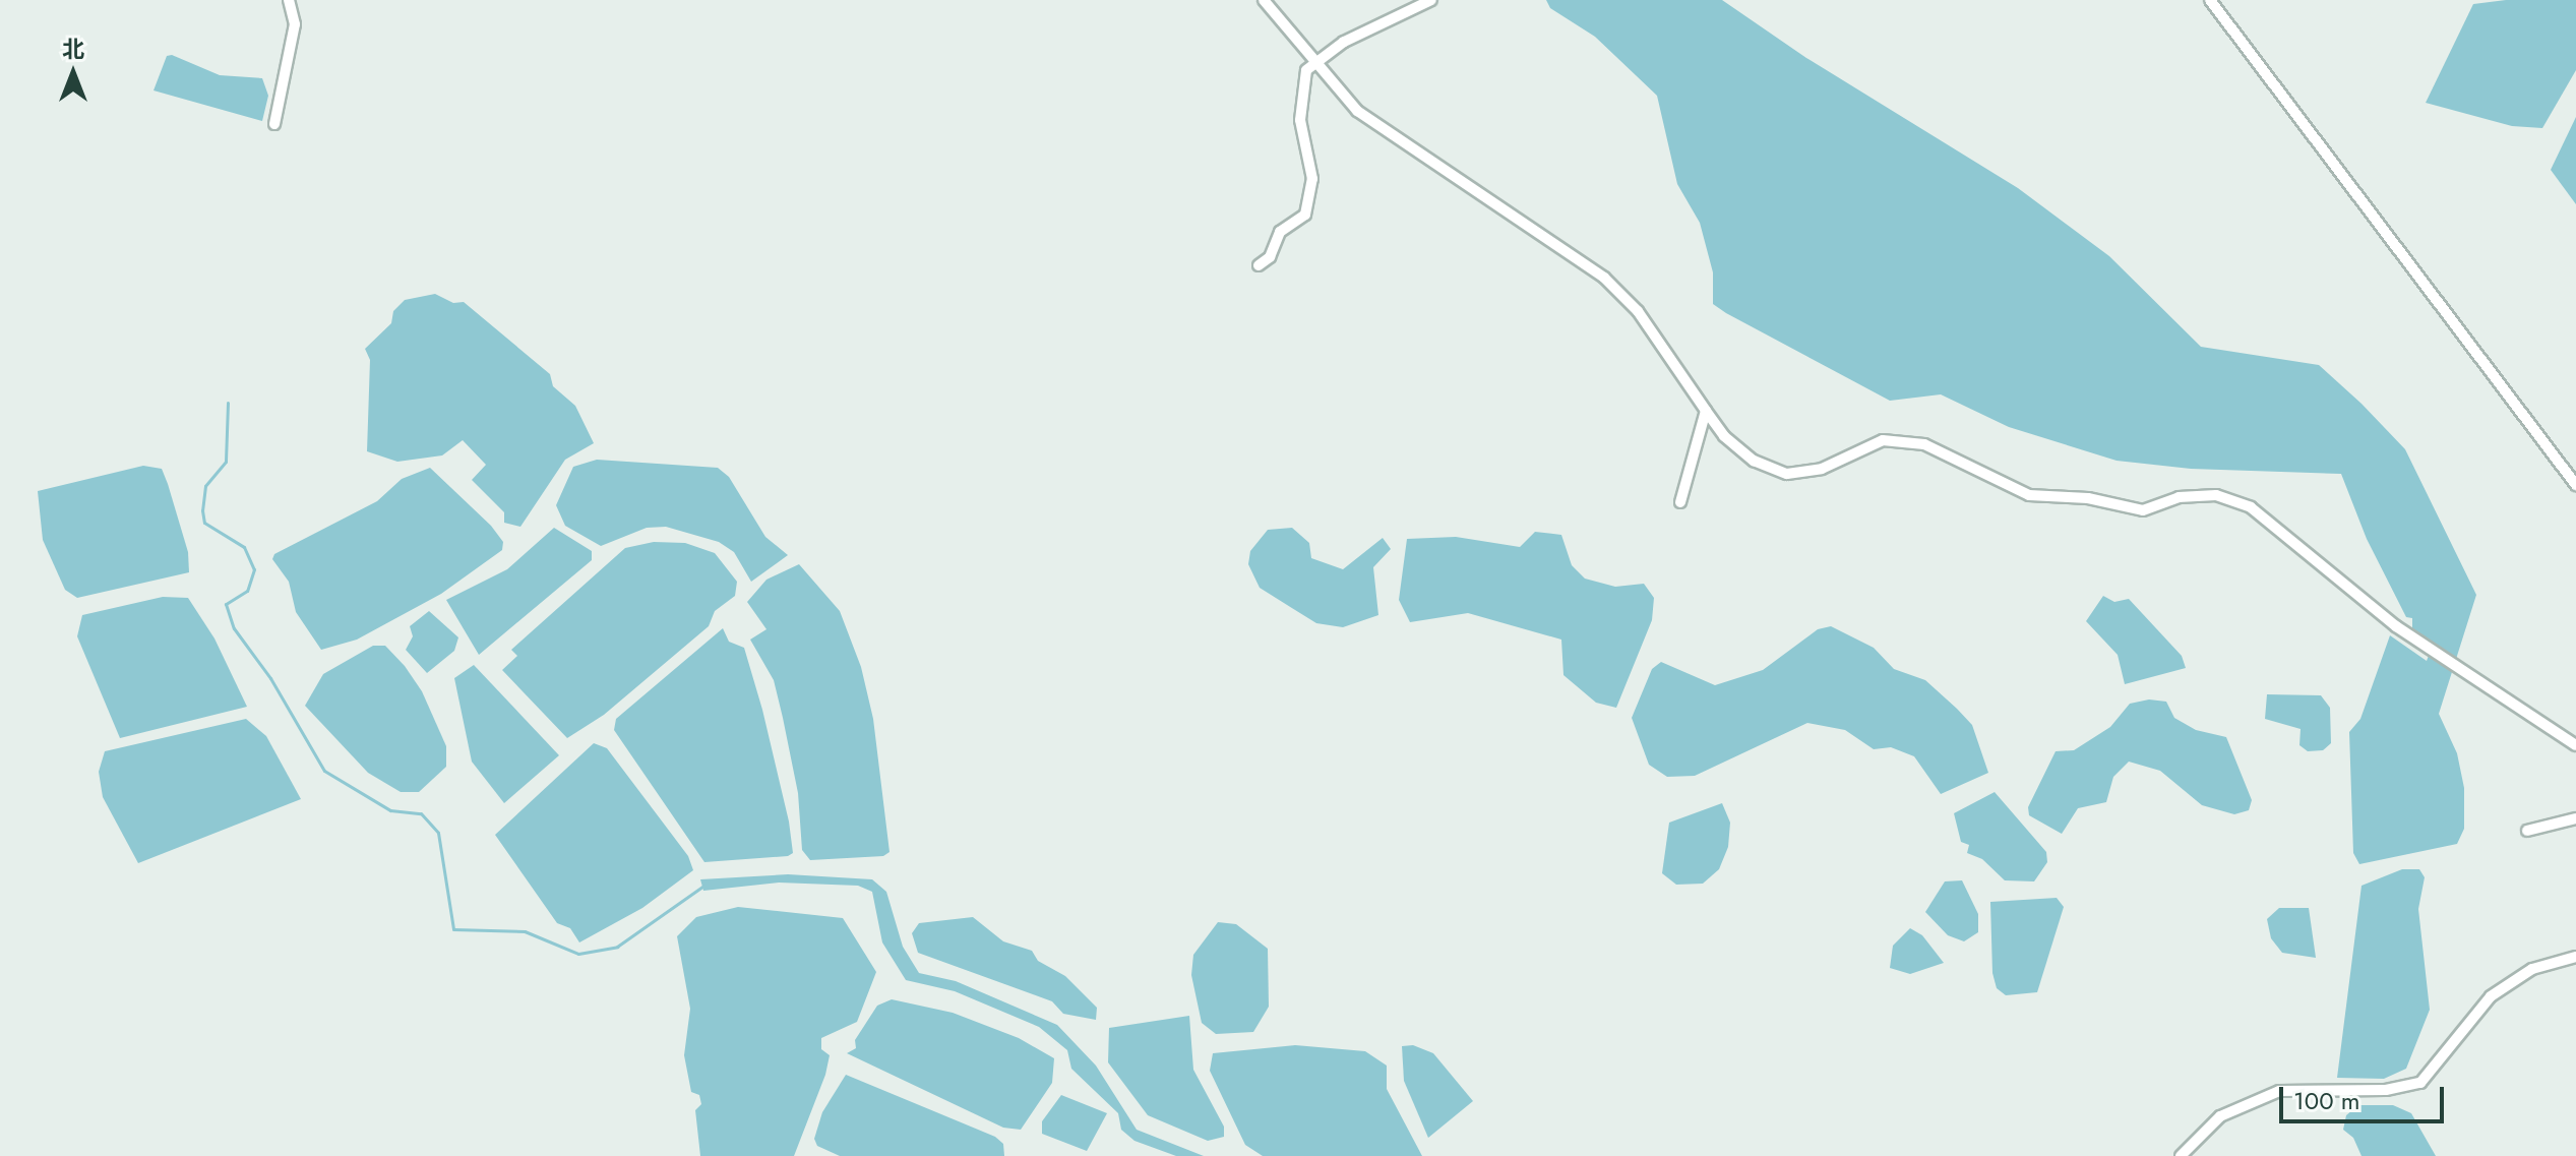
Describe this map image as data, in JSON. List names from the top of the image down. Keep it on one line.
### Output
{"scale_bar":"100 m","north":"top"}
